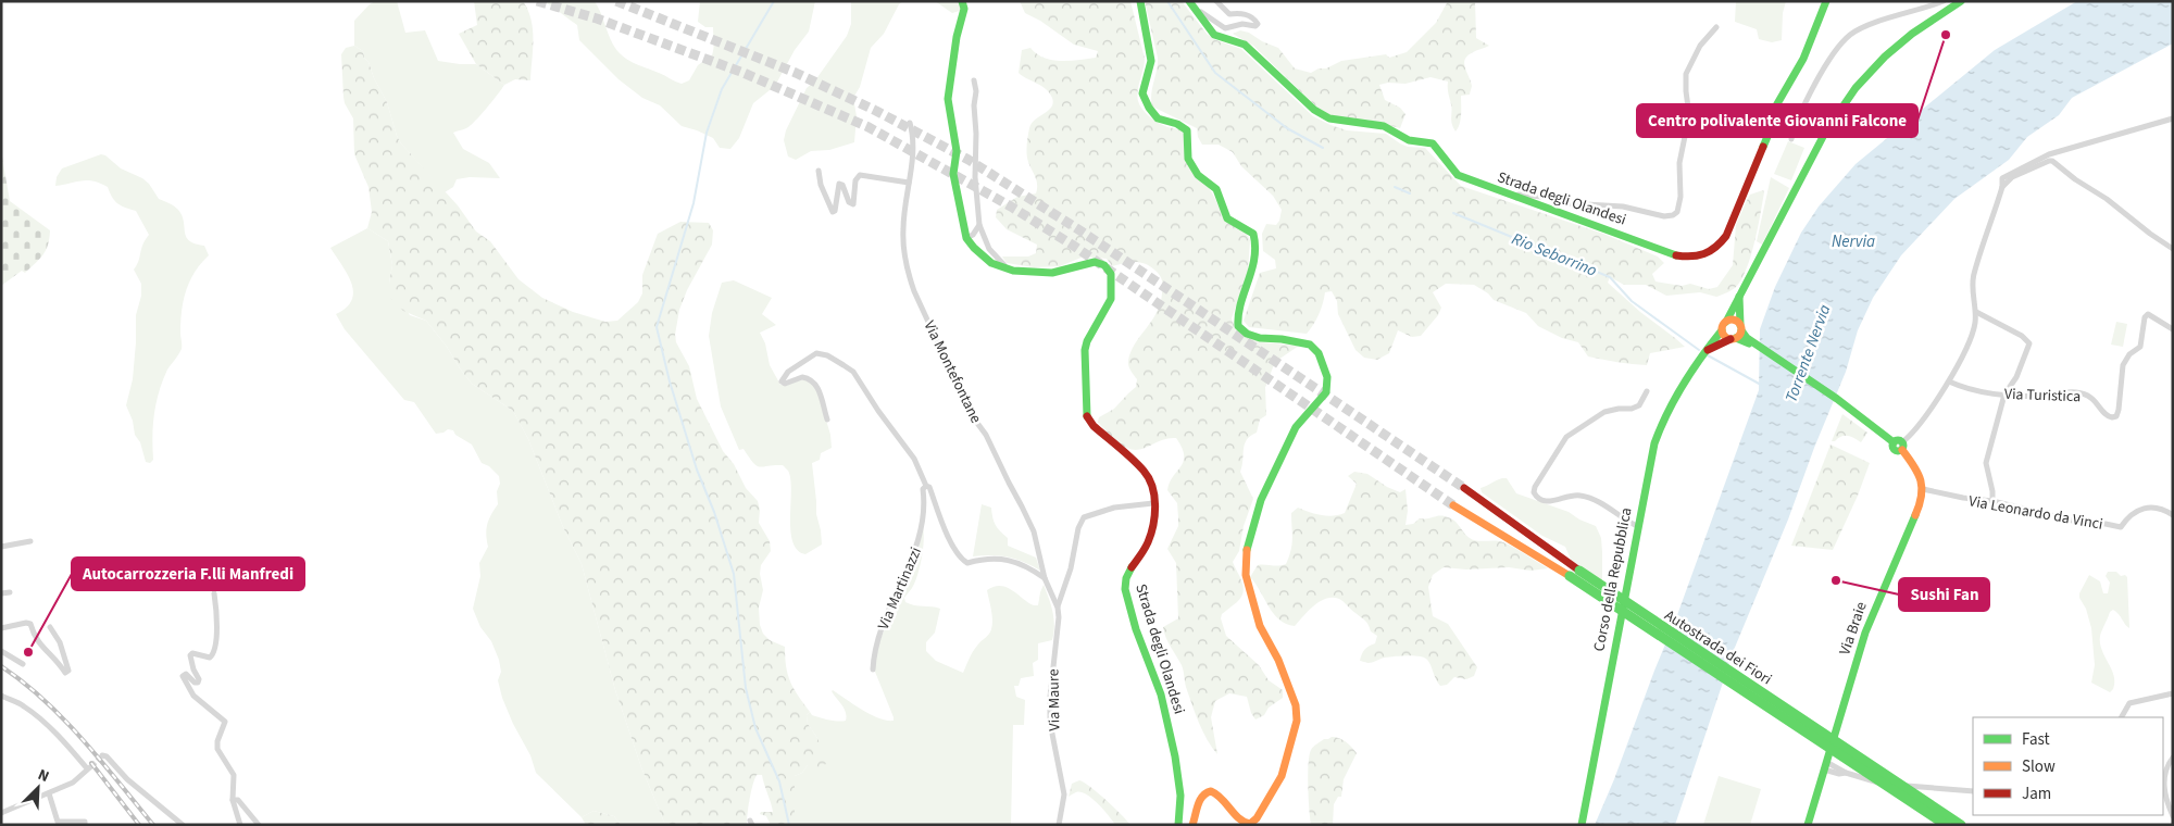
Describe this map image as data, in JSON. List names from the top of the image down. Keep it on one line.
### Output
{"streets":{"main road":["Strada degli Olandesi","Corso della Repubblica","Via Braie","Autostrada dei Fiori"],"street":["Via Montefontane","Via Turistica","Via Leonardo da Vinci","Via Martinazzi","Via Maure"]},"crossings":[["Via Montefontane","Via Maure"],["Via Leonardo da Vinci","Via Braie"]],"water":["Nervia","Rio Seborrino","Torrente Nervia"],"places":["Centro polivalente Giovanni Falcone","Sushi Fan","Autocarrozzeria F.lli Manfredi"],"legend":["Fast","Slow","Jam"],"north":"top right"}
